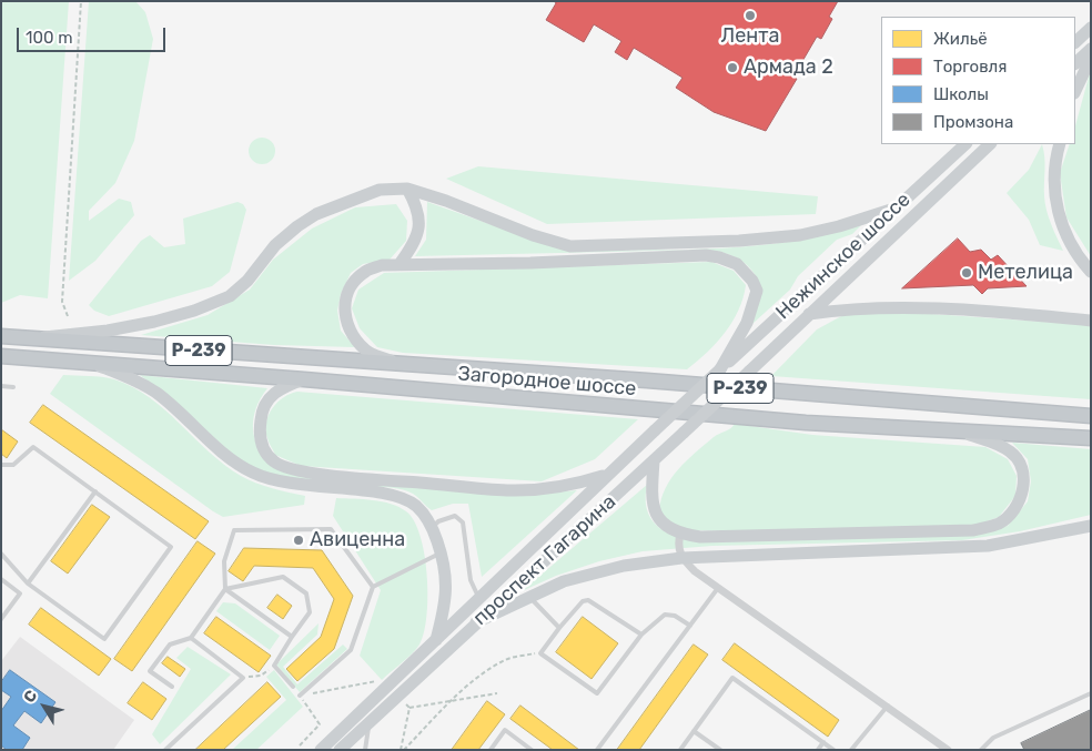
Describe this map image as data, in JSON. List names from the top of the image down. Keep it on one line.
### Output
{"streets":{"highway":["Р-239","Загородное шоссе"],"main road":["Нежинское шоссе","проспект Гагарина"]},"crossings":[["Нежинское шоссе","проспект Гагарина"]],"places":["Лента","Армада 2","Метелица","Авиценна"],"legend":["Жильё","Торговля","Школы","Промзона"],"scale_bar":"100 m","north":"top left"}
